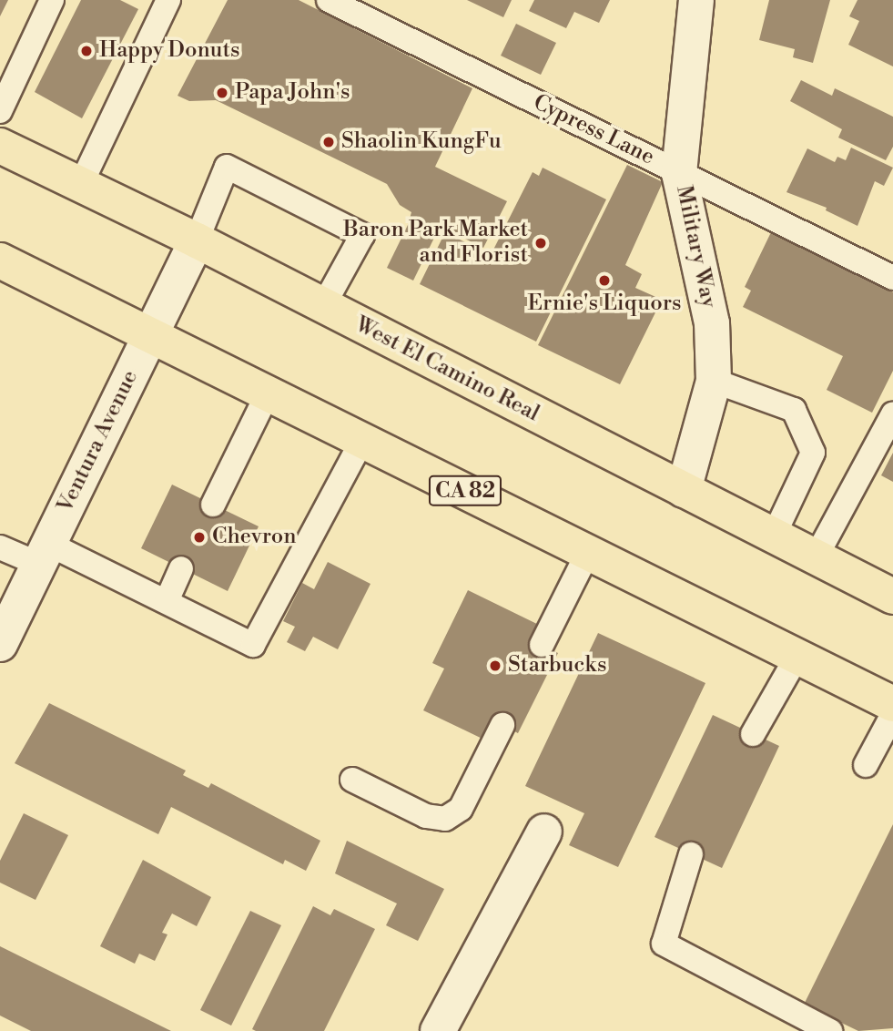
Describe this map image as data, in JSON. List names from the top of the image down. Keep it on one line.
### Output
{"streets":{"main road":["West El Camino Real","CA 82"],"street":["Military Way","Ventura Avenue"],"lane":["Cypress Lane"]},"crossings":[["Cypress Lane","Military Way"],["Military Way","West El Camino Real"],["West El Camino Real","Ventura Avenue"],["Ventura Avenue","CA 82"]],"places":["Happy Donuts","Papa John's","Shaolin KungFu","Baron Park Market and Florist","Ernie's Liquors","Chevron","Starbucks"]}
